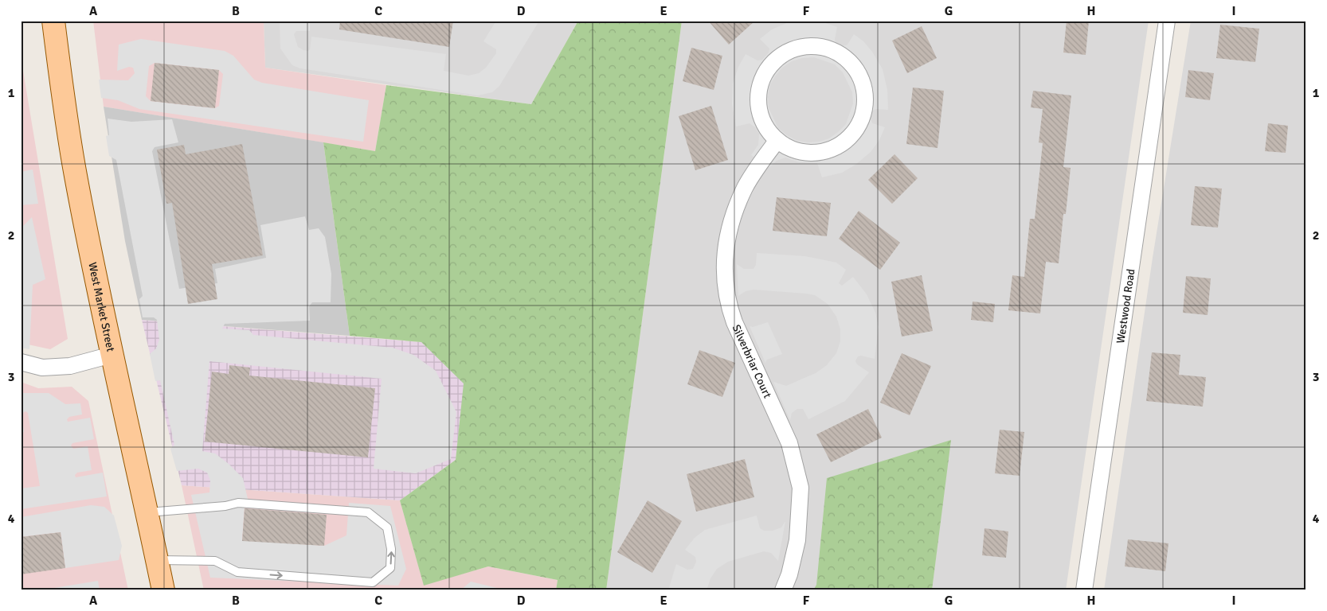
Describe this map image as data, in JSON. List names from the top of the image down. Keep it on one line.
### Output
{"streets":{"main road":["West Market Street"],"street":["Westwood Road","Silverbriar Court"]},"grid":{"columns":["A","B","C","D","E","F","G","H","I"],"rows":["1","2","3","4"]}}
